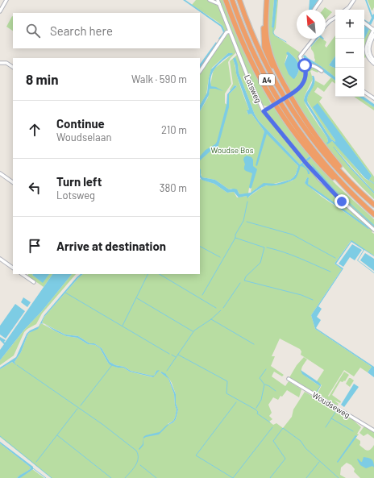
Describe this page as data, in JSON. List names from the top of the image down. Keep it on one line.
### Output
{"streets":{"highway":["A4"],"street":["Lotsweg","Woudseweg"]},"parks":["Woudse Bos"],"north":"top left","page":{"map_buttons":["+","−"],"search":"Search here","heading":["8 min","Walk · 590 m"],"list":[["Continue","Woudselaan","210 m"],["Turn left","Lotsweg","380 m"],"Arrive at destination"]}}
